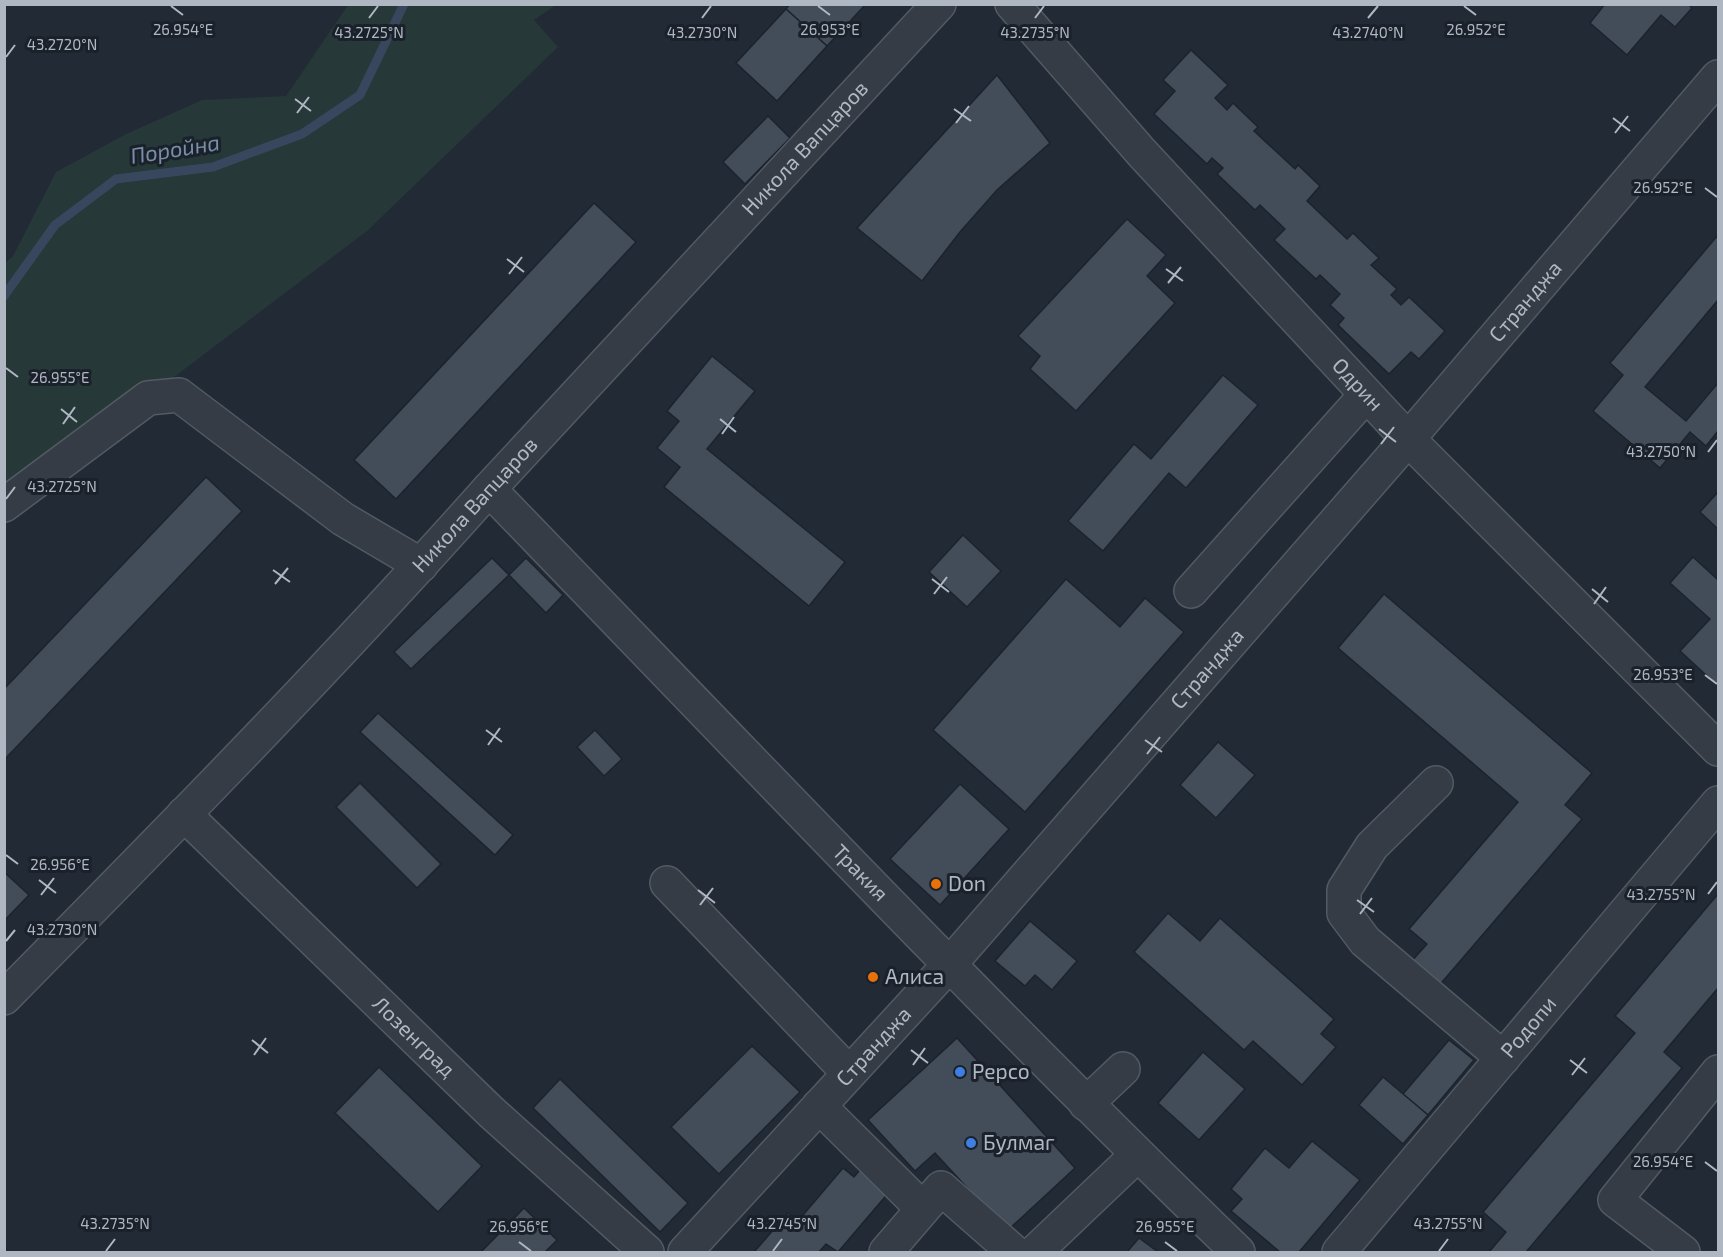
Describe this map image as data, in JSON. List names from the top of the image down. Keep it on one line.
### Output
{"streets":{"street":["Никола Вапцаров","Странджа","Одрин","Тракия","Родопи","Лозенград"]},"crossings":[["Никола Вапцаров","Тракия"],["Никола Вапцаров","Лозенград"],["Странджа","Одрин"],["Странджа","Тракия"]],"water":["Поройна"],"places":["Don","Алиса","Pepco","Булмаг"],"coordinates":["26.953°E","26.952°E","26.954°E","43.2725°N","43.2730°N","43.2735°N","43.2740°N","43.2720°N","26.955°E","43.2750°N","26.956°E","43.2755°N","43.2745°N"]}
